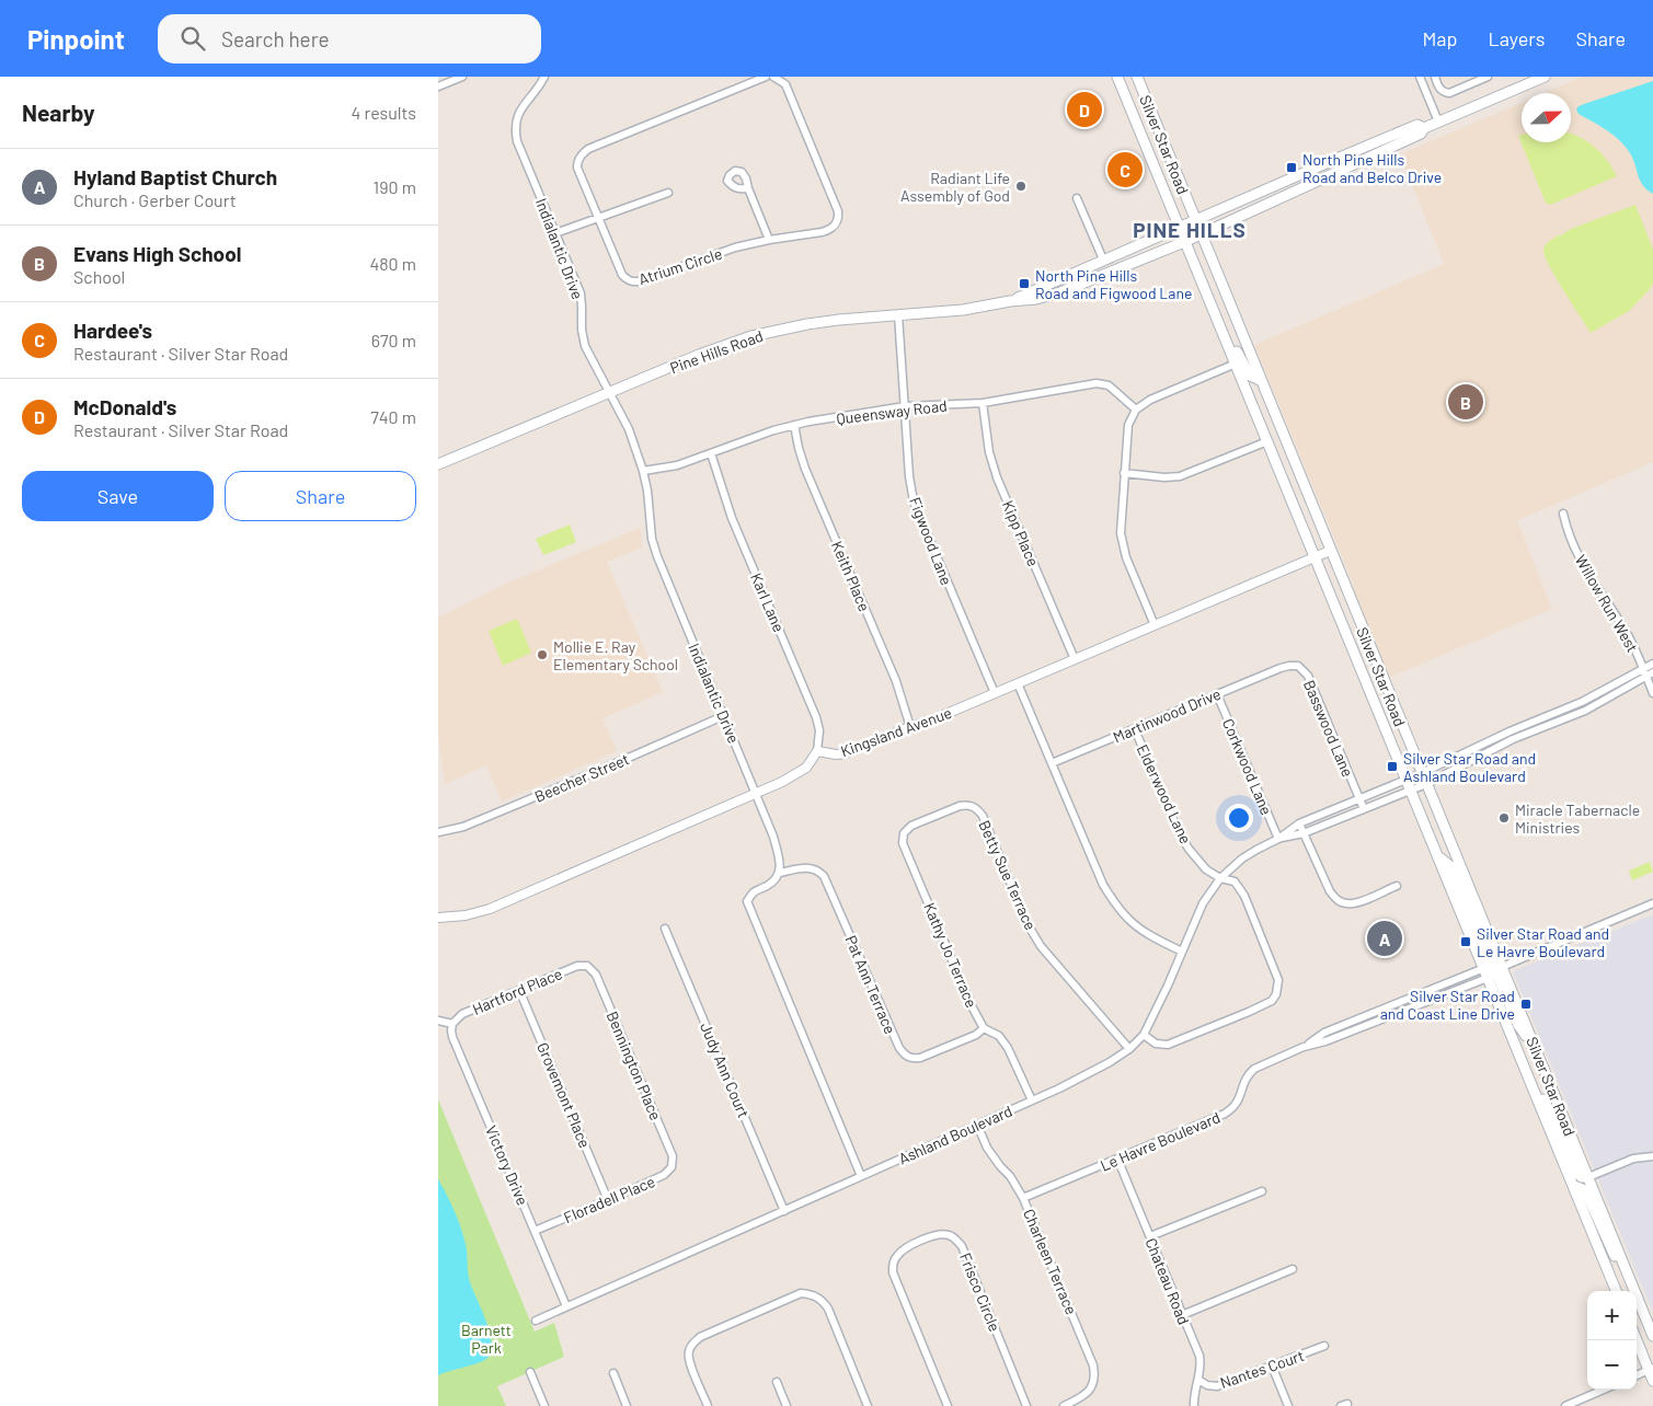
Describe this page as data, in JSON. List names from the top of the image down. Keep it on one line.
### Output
{"streets":{"main road":["Silver Star Road","Pine Hills Road"],"street":["Indialantic Drive","Atrium Circle","Queensway Road","Kipp Place","Figwood Lane","Keith Place","Karl Lane","Willow Run West","Martinwood Drive","Basswood Lane","Kingsland Avenue","Corkwood Lane","Beecher Street","Elderwood Lane","Betty Sue Terrace","Kathy Jo Terrace","Pat Ann Terrace","Hartford Place","Bennington Place","Judy Ann Court","Grovemont Place","Ashland Boulevard","Le Havre Boulevard","Victory Drive","Floradell Place","Charleen Terrace","Chateau Road","Frisco Circle","Nantes Court"]},"crossings":[["Silver Star Road","Pine Hills Road"],["Silver Star Road","Kingsland Avenue"],["Silver Star Road","Ashland Boulevard"],["Silver Star Road","Le Havre Boulevard"],["Indialantic Drive","Pine Hills Road"],["Indialantic Drive","Queensway Road"],["Indialantic Drive","Kingsland Avenue"],["Indialantic Drive","Beecher Street"],["Indialantic Drive","Pat Ann Terrace"],["Pine Hills Road","Figwood Lane"],["Queensway Road","Kipp Place"],["Queensway Road","Figwood Lane"],["Queensway Road","Keith Place"],["Queensway Road","Karl Lane"],["Kipp Place","Kingsland Avenue"],["Figwood Lane","Kingsland Avenue"],["Keith Place","Kingsland Avenue"],["Karl Lane","Kingsland Avenue"],["Willow Run West","Ashland Boulevard"],["Martinwood Drive","Basswood Lane"],["Martinwood Drive","Corkwood Lane"],["Martinwood Drive","Elderwood Lane"],["Basswood Lane","Ashland Boulevard"],["Corkwood Lane","Ashland Boulevard"],["Elderwood Lane","Ashland Boulevard"],["Betty Sue Terrace","Kathy Jo Terrace"],["Betty Sue Terrace","Ashland Boulevard"],["Kathy Jo Terrace","Pat Ann Terrace"],["Kathy Jo Terrace","Ashland Boulevard"],["Hartford Place","Bennington Place"],["Hartford Place","Grovemont Place"],["Hartford Place","Victory Drive"],["Bennington Place","Floradell Place"],["Judy Ann Court","Ashland Boulevard"],["Grovemont Place","Floradell Place"],["Ashland Boulevard","Victory Drive"],["Ashland Boulevard","Charleen Terrace"],["Le Havre Boulevard","Charleen Terrace"],["Le Havre Boulevard","Chateau Road"],["Victory Drive","Floradell Place"],["Chateau Road","Nantes Court"]],"districts":["PINE HILLS"],"parks":["Barnett Park"],"places":{"transit":["North Pine Hills Road and Belco Drive","North Pine Hills Road and Figwood Lane","Silver Star Road and Ashland Boulevard","Silver Star Road and Le Havre Boulevard","Silver Star Road and Coast Line Drive"],"other":["Radiant Life Assembly of God","Mollie E. Ray Elementary School","Miracle Tabernacle Ministries"]},"north":"right","page":{"header":"Pinpoint","search":"Search here","nav":["Map","Layers","Share"],"heading":["Nearby","4 results"],"pins":["D","C","B","A"],"list":[{"mark":"A","name":"Hyland Baptist Church","note":"Church · Gerber Court","value":"190 m"},{"mark":"B","name":"Evans High School","note":"School","value":"480 m"},{"mark":"C","name":"Hardee's","note":"Restaurant · Silver Star Road","value":"670 m"},{"mark":"D","name":"McDonald's","note":"Restaurant · Silver Star Road","value":"740 m"}],"buttons":["Save","Share"],"map_buttons":["+","−"]}}
